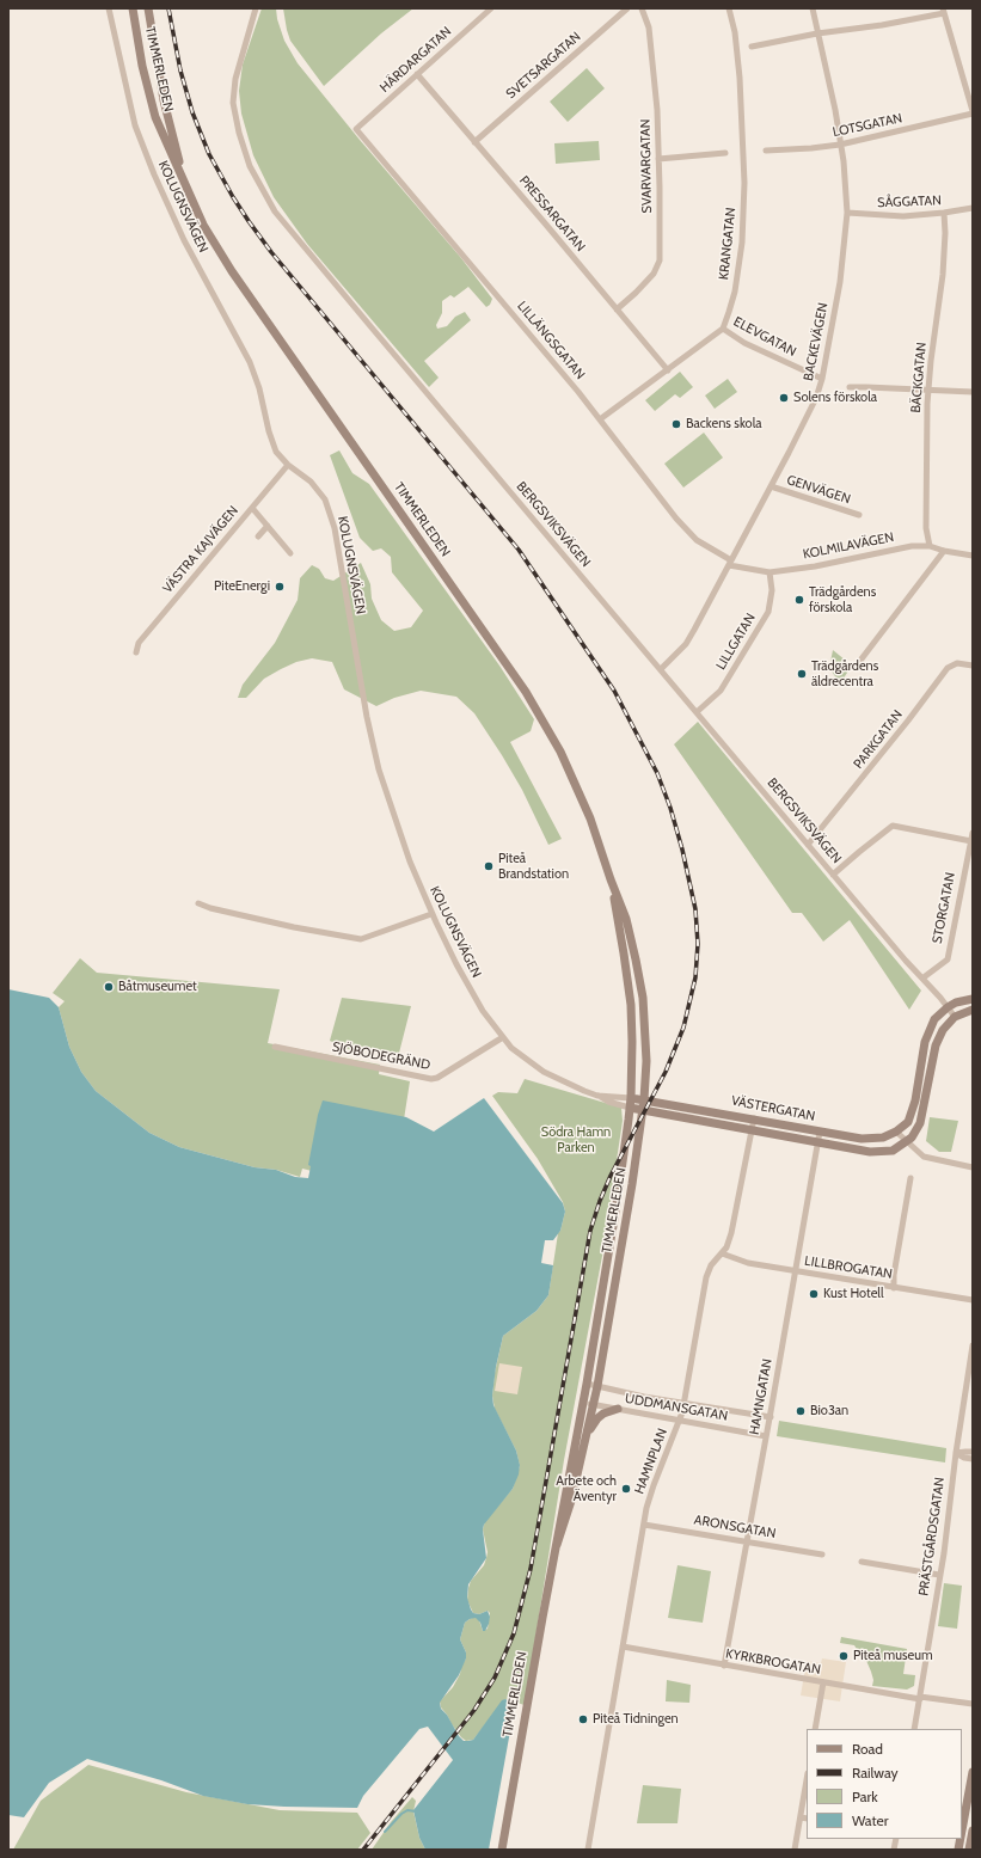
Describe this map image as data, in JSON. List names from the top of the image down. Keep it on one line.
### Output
{"streets":{"main road":["TIMMERLEDEN","VÄSTERGATAN"],"street":["HÄRDARGATAN","SVETSARGATAN","LOTSGATAN","SVARVARGATAN","SÅGGATAN","KOLUGNSVÄGEN","PRESSARGATAN","KRANGATAN","ELEVGATAN","LILLÄNGSGATAN","BACKEVÄGEN","BÄCKGATAN","GENVÄGEN","BERGSVIKSVÄGEN","KOLMILAVÄGEN","VÄSTRA KAJVÄGEN","LILLGATAN","PARKGATAN","STORGATAN","SJÖBODEGRÄND","LILLBROGATAN","HAMNGATAN","UDDMANSGATAN","HAMNPLAN","ARONSGATAN","PRÄSTGÅRDSGATAN","KYRKBROGATAN"]},"crossings":[["HÄRDARGATAN","PRESSARGATAN"],["HÄRDARGATAN","LILLÄNGSGATAN"],["SVETSARGATAN","PRESSARGATAN"],["TIMMERLEDEN","KOLUGNSVÄGEN"],["TIMMERLEDEN","VÄSTERGATAN"],["TIMMERLEDEN","UDDMANSGATAN"],["LOTSGATAN","BACKEVÄGEN"],["SVARVARGATAN","PRESSARGATAN"],["SÅGGATAN","BACKEVÄGEN"],["SÅGGATAN","BÄCKGATAN"],["KOLUGNSVÄGEN","VÄSTRA KAJVÄGEN"],["KOLUGNSVÄGEN","SJÖBODEGRÄND"],["KOLUGNSVÄGEN","VÄSTERGATAN"],["KRANGATAN","ELEVGATAN"],["ELEVGATAN","BACKEVÄGEN"],["LILLÄNGSGATAN","BACKEVÄGEN"],["LILLÄNGSGATAN","KOLMILAVÄGEN"],["BACKEVÄGEN","GENVÄGEN"],["BACKEVÄGEN","BERGSVIKSVÄGEN"],["BACKEVÄGEN","KOLMILAVÄGEN"],["BÄCKGATAN","KOLMILAVÄGEN"],["BERGSVIKSVÄGEN","LILLGATAN"],["BERGSVIKSVÄGEN","PARKGATAN"],["BERGSVIKSVÄGEN","STORGATAN"],["KOLMILAVÄGEN","LILLGATAN"],["VÄSTERGATAN","HAMNGATAN"],["VÄSTERGATAN","HAMNPLAN"],["LILLBROGATAN","HAMNGATAN"],["LILLBROGATAN","HAMNPLAN"],["HAMNGATAN","UDDMANSGATAN"],["HAMNGATAN","ARONSGATAN"],["HAMNGATAN","KYRKBROGATAN"],["UDDMANSGATAN","HAMNPLAN"],["HAMNPLAN","ARONSGATAN"],["HAMNPLAN","KYRKBROGATAN"],["PRÄSTGÅRDSGATAN","KYRKBROGATAN"]],"parks":["Södra Hamn Parken"],"places":["Solens förskola","Backens skola","PiteEnergi","Trädgårdens förskola","Trädgårdens äldrecentra","Piteå Brandstation","Båtmuseumet","Kust Hotell","Bio3an","Arbete och Äventyr","Piteå museum","Piteå Tidningen"],"legend":["Road","Railway","Park","Water"]}
